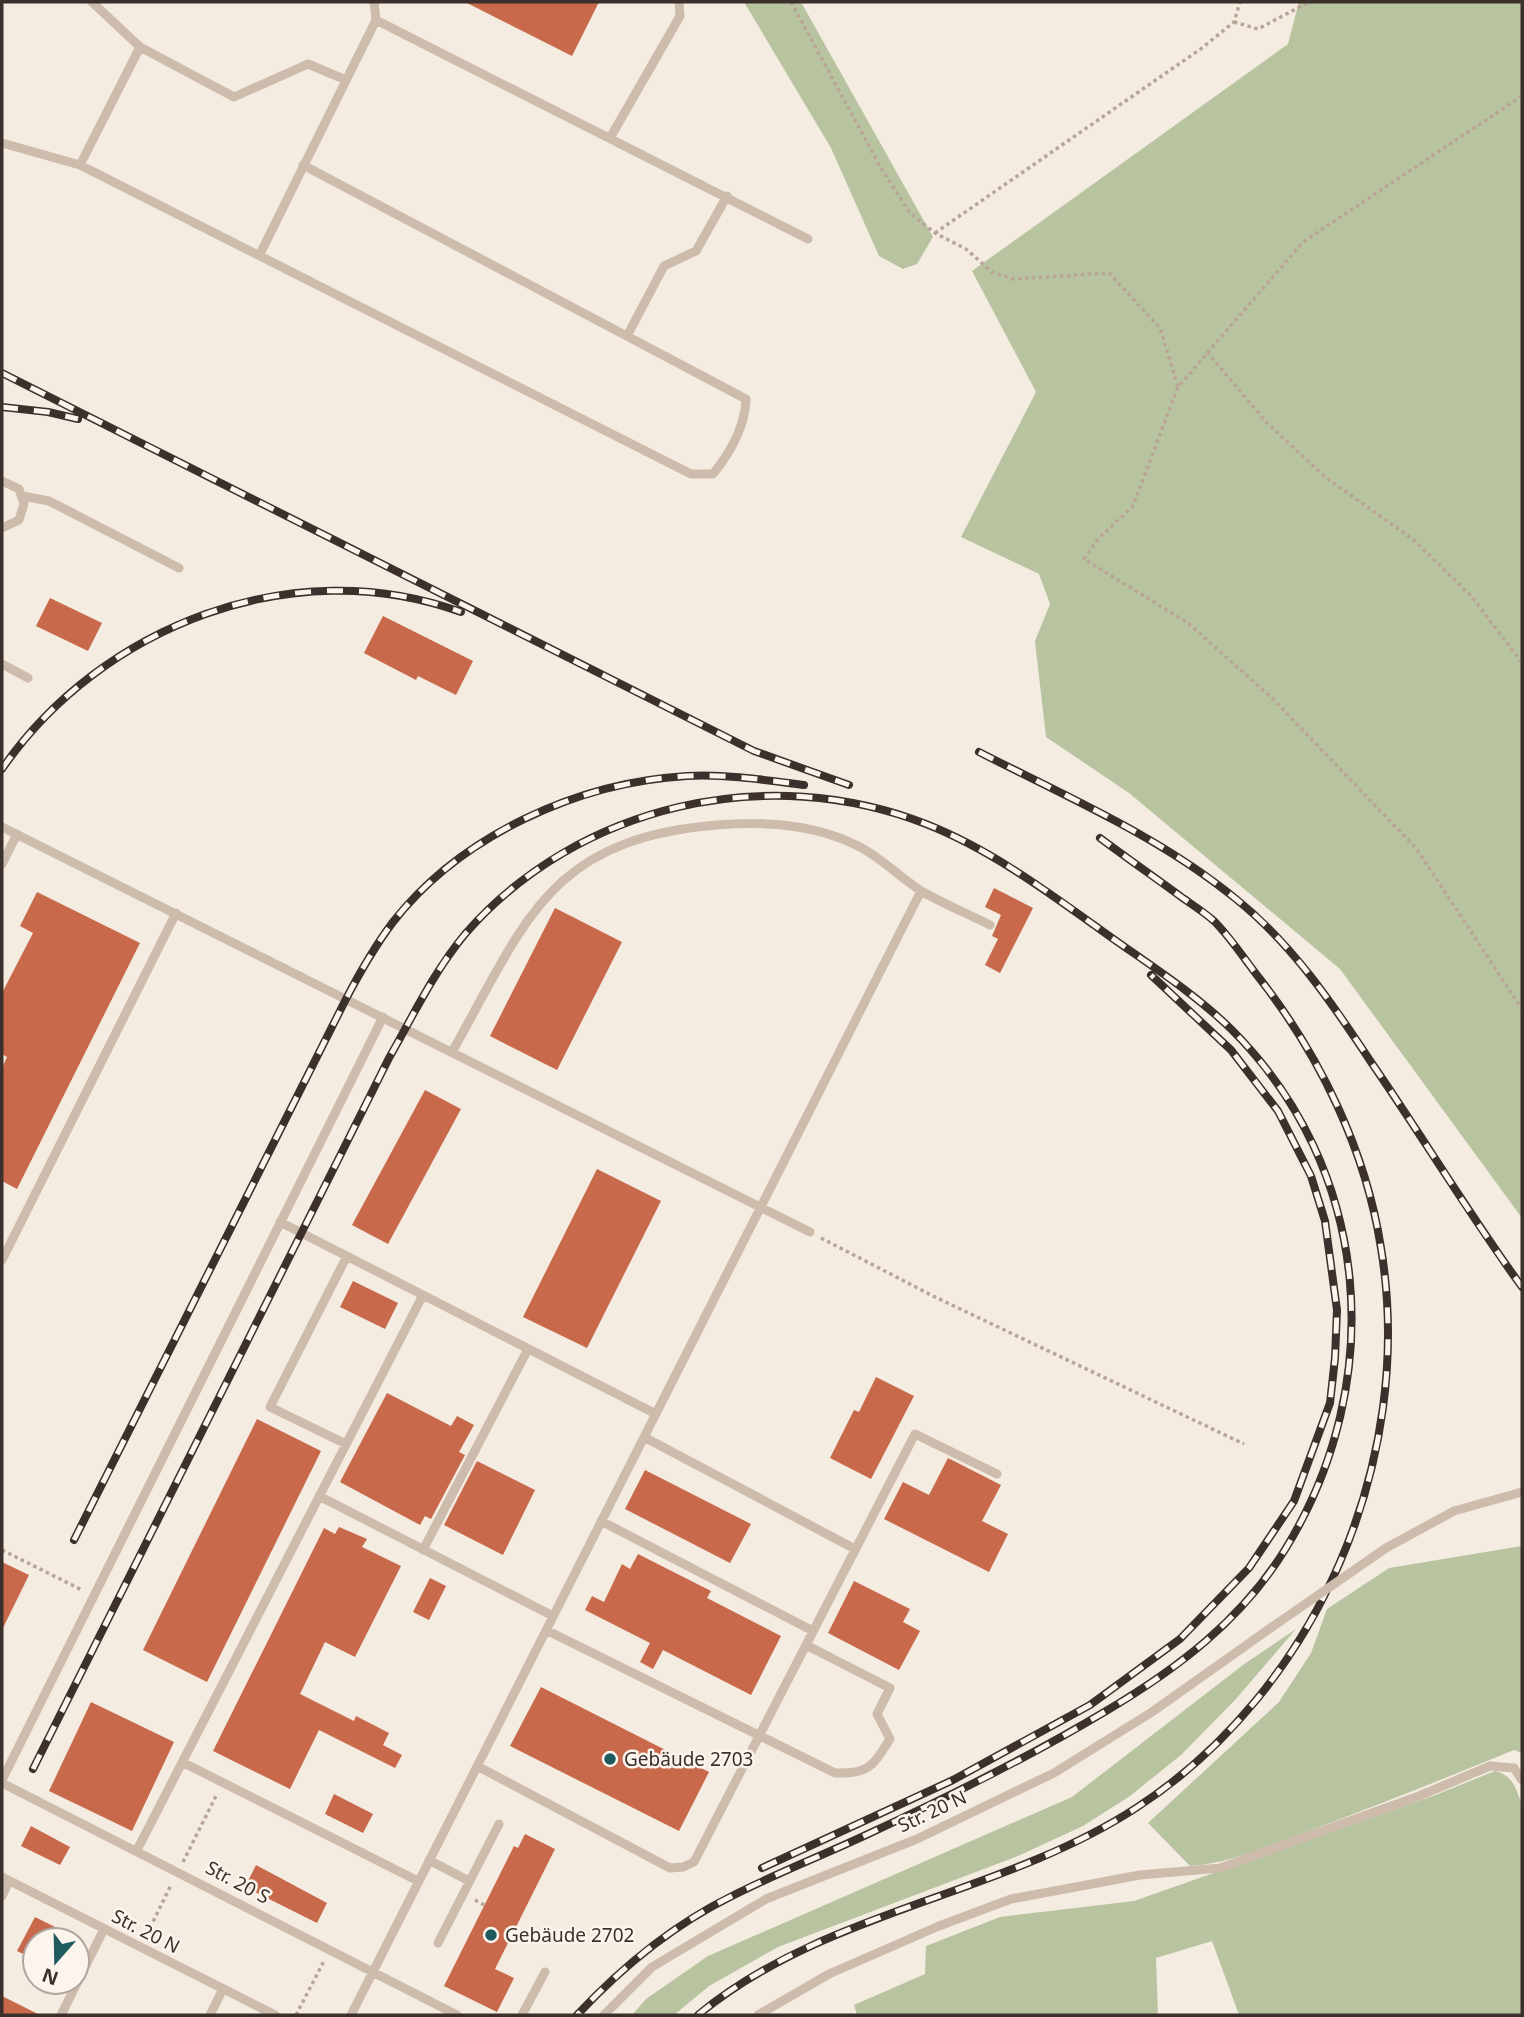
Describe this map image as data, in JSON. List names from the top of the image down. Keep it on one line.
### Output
{"streets":{"lane":["Str. 20 N","Str. 20 S"]},"places":["Gebäude 2703","Gebäude 2702"],"north":"bottom"}
